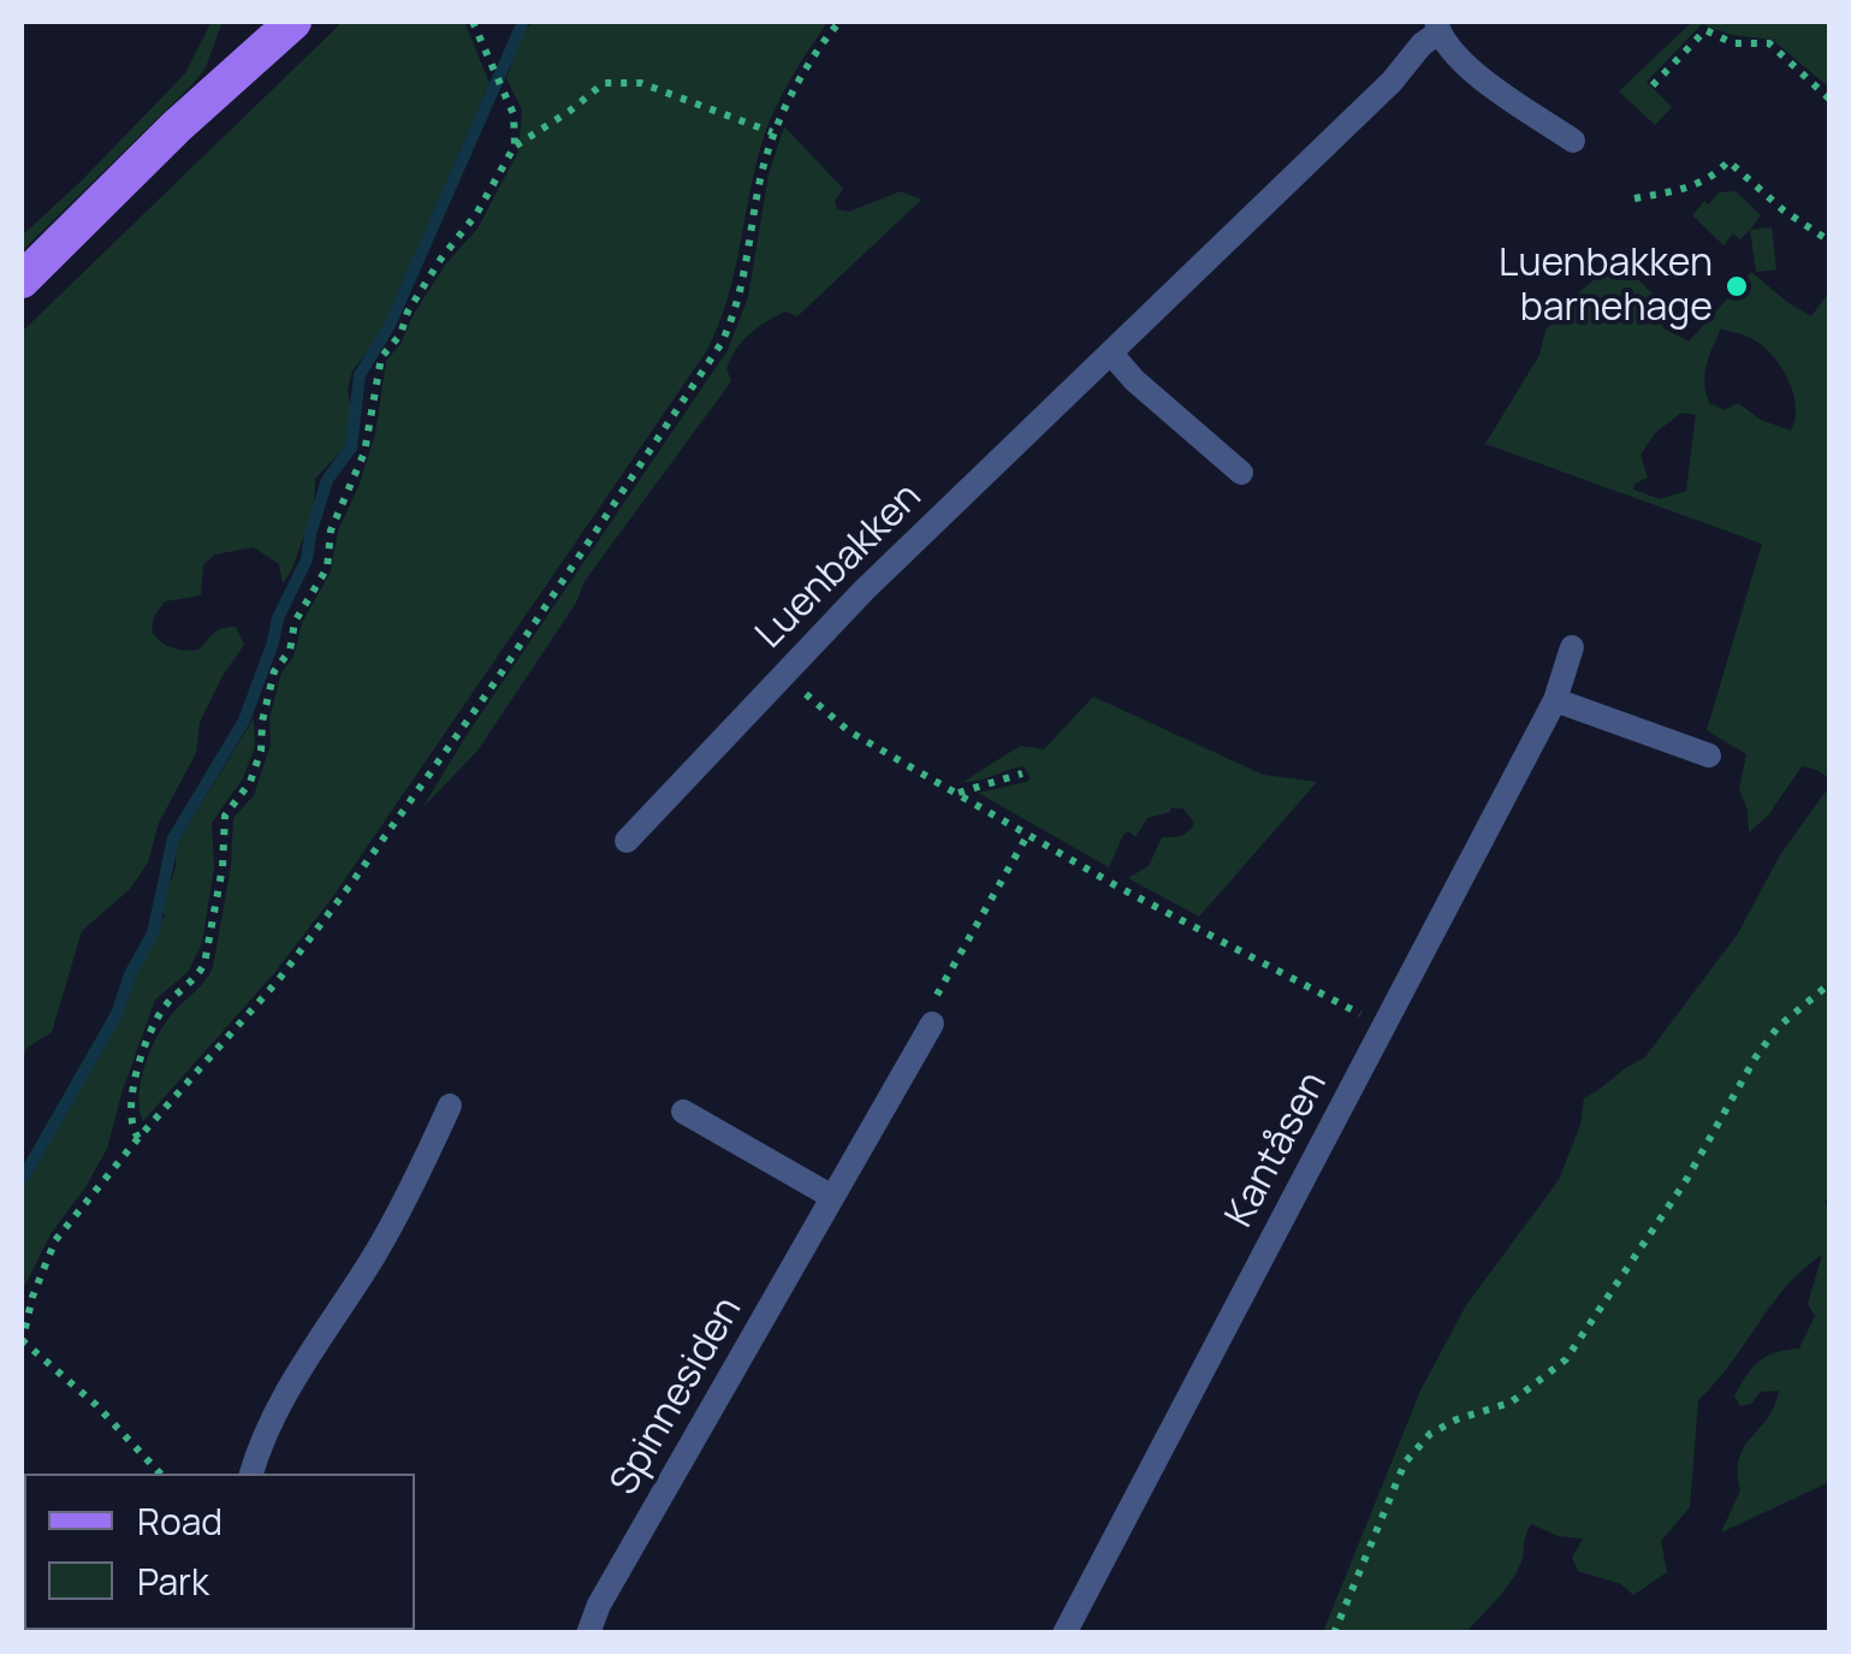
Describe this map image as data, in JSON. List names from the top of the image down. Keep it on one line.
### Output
{"streets":{"street":["Luenbakken","Kantåsen","Spinnesiden"]},"places":["Luenbakken barnehage"],"legend":["Road","Park"]}
